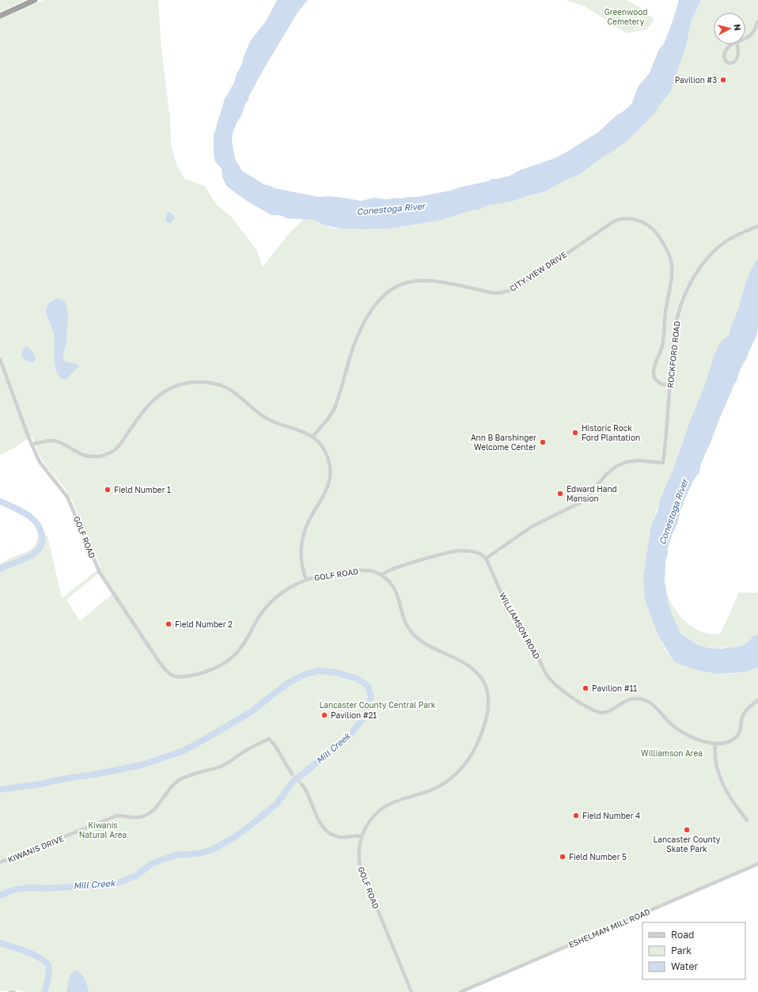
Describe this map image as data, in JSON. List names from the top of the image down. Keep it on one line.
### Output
{"streets":{"street":["CITY VIEW DRIVE","ROCKFORD ROAD","GOLF ROAD","WILLIAMSON ROAD","KIWANIS DRIVE","ESHELMAN MILL ROAD"]},"crossings":[["CITY VIEW DRIVE","ROCKFORD ROAD"],["ROCKFORD ROAD","WILLIAMSON ROAD"]],"water":["Conestoga River","Mill Creek"],"parks":["Greenwood Cemetery","Lancaster County Central Park","Williamson Area","Kiwanis Natural Area"],"places":["Pavilion #3","Historic Rock Ford Plantation","Ann B Barshinger Welcome Center","Field Number 1","Edward Hand Mansion","Field Number 2","Pavilion #11","Pavilion #21","Field Number 4","Lancaster County Skate Park","Field Number 5"],"legend":["Road","Park","Water"],"north":"right"}
